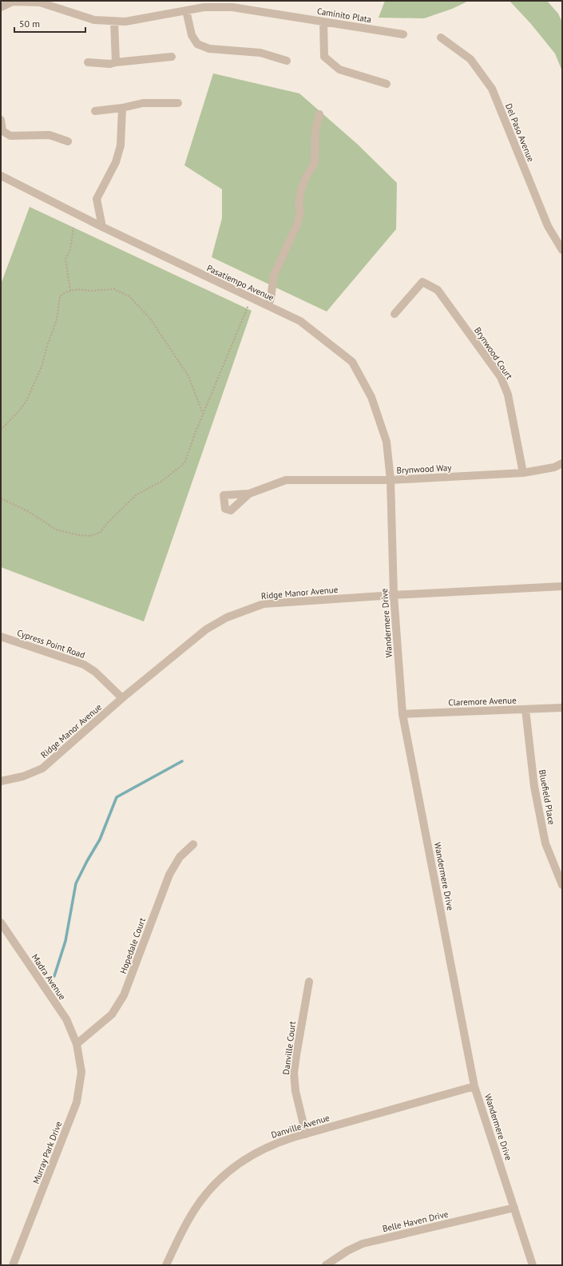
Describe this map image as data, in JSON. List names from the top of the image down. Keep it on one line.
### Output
{"streets":{"street":["Caminito Plata","Del Paso Avenue","Pasatiempo Avenue","Brynwood Court","Brynwood Way","Ridge Manor Avenue","Wandermere Drive","Cypress Point Road","Claremore Avenue","Bluefield Place","Hopedale Court","Madra Avenue","Danville Court","Danville Avenue","Murray Park Drive","Belle Haven Drive"]},"crossings":[["Pasatiempo Avenue","Brynwood Way"],["Pasatiempo Avenue","Wandermere Drive"],["Brynwood Court","Brynwood Way"],["Brynwood Way","Wandermere Drive"],["Ridge Manor Avenue","Wandermere Drive"],["Ridge Manor Avenue","Cypress Point Road"],["Wandermere Drive","Claremore Avenue"],["Wandermere Drive","Danville Avenue"],["Wandermere Drive","Belle Haven Drive"],["Claremore Avenue","Bluefield Place"],["Hopedale Court","Madra Avenue"],["Hopedale Court","Murray Park Drive"],["Madra Avenue","Murray Park Drive"],["Danville Court","Danville Avenue"]],"scale_bar":"50 m"}
